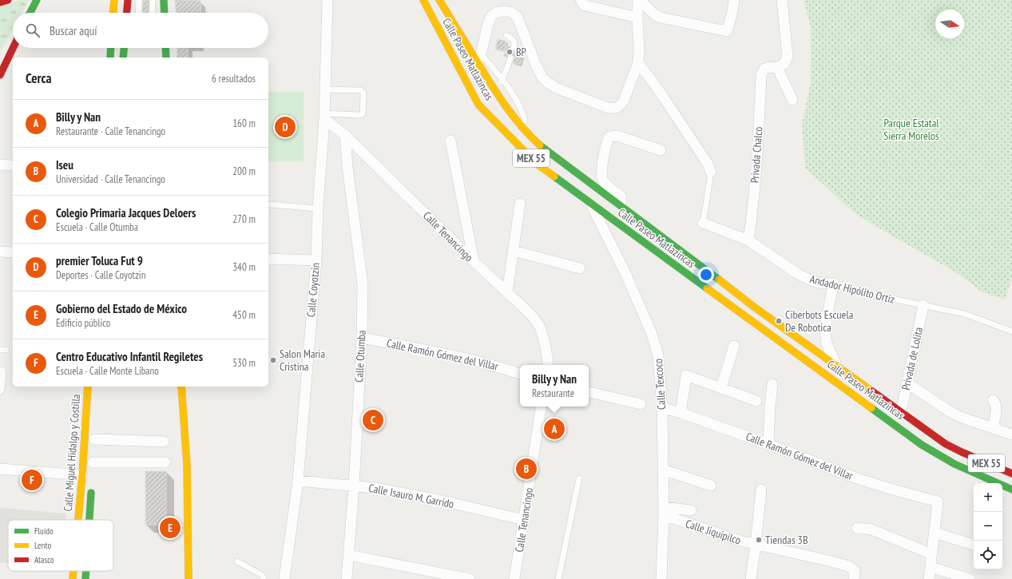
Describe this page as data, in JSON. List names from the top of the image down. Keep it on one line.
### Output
{"streets":{"main road":["Calle Paseo Matlazincas","MEX 55","Calle Miguel Hidalgo y Costilla"],"street":["Privada Chalco","Calle Tenancingo","Andador Hipólito Ortiz","Calle Coyotzin","Calle Ramón Gómez del Villar","Calle Otumba","Privada de Lolita","Calle Texcoco","Calle Isauro M. Garrido","Calle Jiquipilco"]},"crossings":[["Calle Paseo Matlazincas","Privada de Lolita"],["Calle Paseo Matlazincas","Calle Texcoco"],["Privada Chalco","Andador Hipólito Ortiz"],["Calle Tenancingo","Calle Coyotzin"],["Calle Tenancingo","Calle Otumba"],["Calle Tenancingo","Calle Isauro M. Garrido"],["Andador Hipólito Ortiz","Privada de Lolita"],["Calle Coyotzin","Calle Isauro M. Garrido"],["Calle Ramón Gómez del Villar","Calle Otumba"],["Calle Ramón Gómez del Villar","Calle Texcoco"],["Calle Otumba","Calle Isauro M. Garrido"],["Calle Texcoco","Calle Jiquipilco"]],"parks":["Parque Estatal Sierra Morelos"],"places":["BP","Ciberbots Escuela De Robotica","Salon Maria Cristina","Tiendas 3B"],"legend":["Fluido","Lento","Atasco"],"north":"right","page":{"search":"Buscar aquí","heading":["Cerca","6 resultados"],"list":[{"mark":"A","name":"Billy y Nan","note":"Restaurante · Calle Tenancingo","value":"160 m"},{"mark":"B","name":"Iseu","note":"Universidad · Calle Tenancingo","value":"200 m"},{"mark":"C","name":"Colegio Primaria Jacques Deloers","note":"Escuela · Calle Otumba","value":"270 m"},{"mark":"D","name":"premier Toluca Fut 9","note":"Deportes · Calle Coyotzin","value":"340 m"},{"mark":"E","name":"Gobierno del Estado de México","note":"Edificio público","value":"450 m"},{"mark":"F","name":"Centro Educativo Infantil Regiletes","note":"Escuela · Calle Monte Líbano","value":"530 m"}],"pins":["D","C","A","B","F","E"],"popup":["Billy y Nan","Restaurante"],"map_buttons":["+","−"]}}
